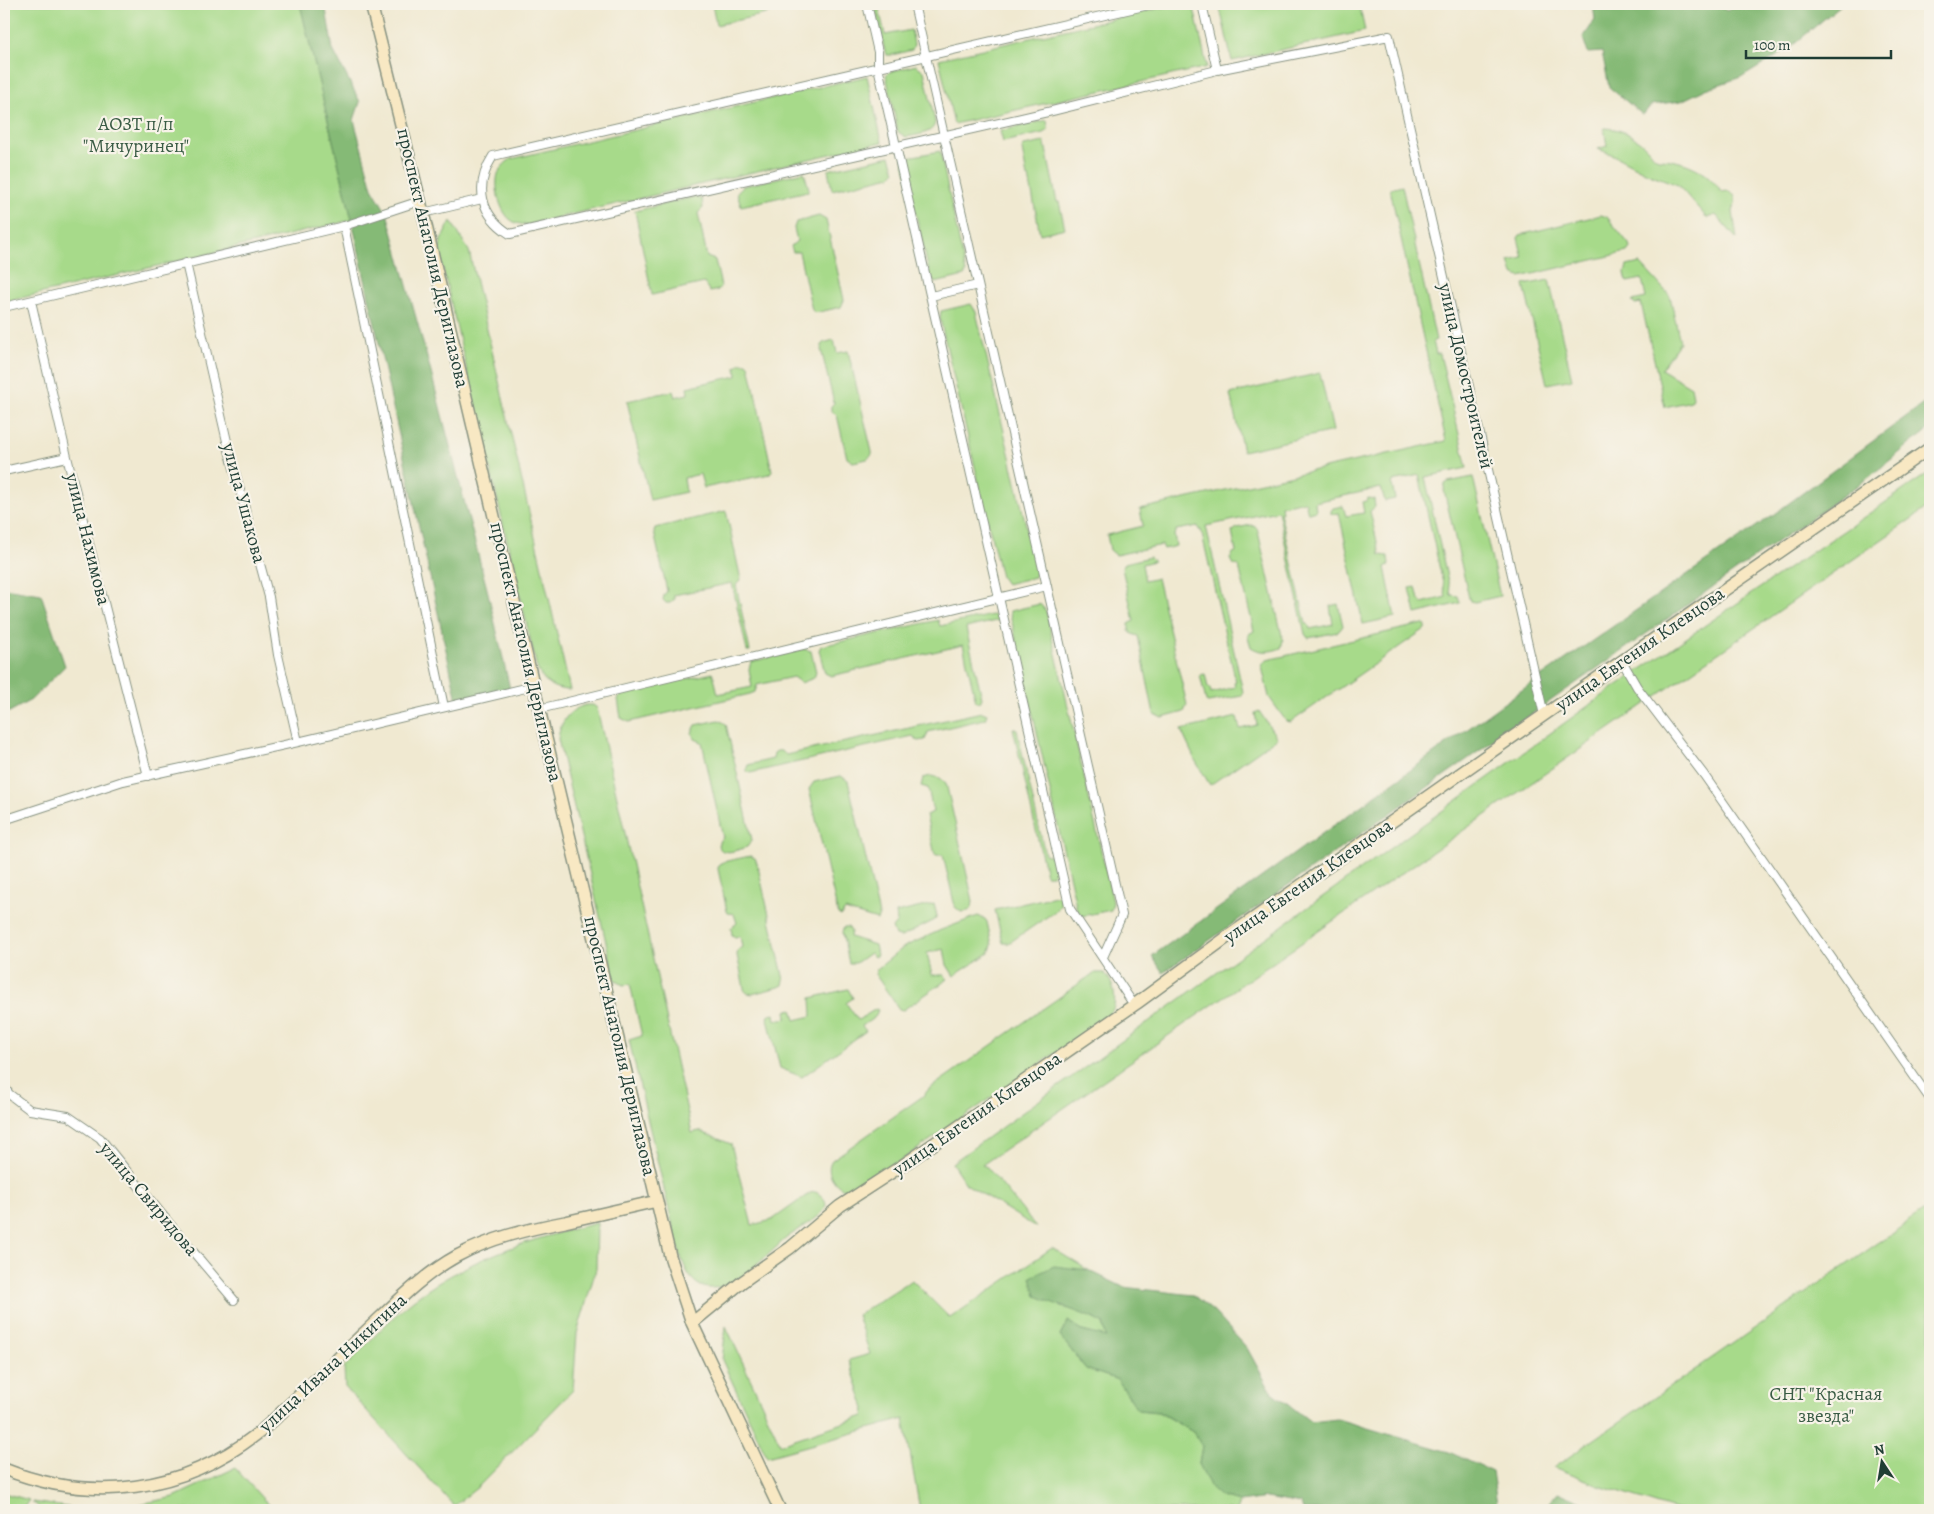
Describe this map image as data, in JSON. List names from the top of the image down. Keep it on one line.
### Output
{"streets":{"main road":["проспект Анатолия Дериглазова","улица Евгения Клевцова","улица Ивана Никитина"],"street":["улица Домостроителей","улица Ушакова","улица Нахимова","улица Свиридова"]},"crossings":[["проспект Анатолия Дериглазова","улица Евгения Клевцова"],["проспект Анатолия Дериглазова","улица Ивана Никитина"],["улица Домостроителей","улица Евгения Клевцова"]],"parks":["АОЗТ п/п \"Мичуринец\"","СНТ \"Красная звезда\""],"scale_bar":"100 m","north":"top"}
